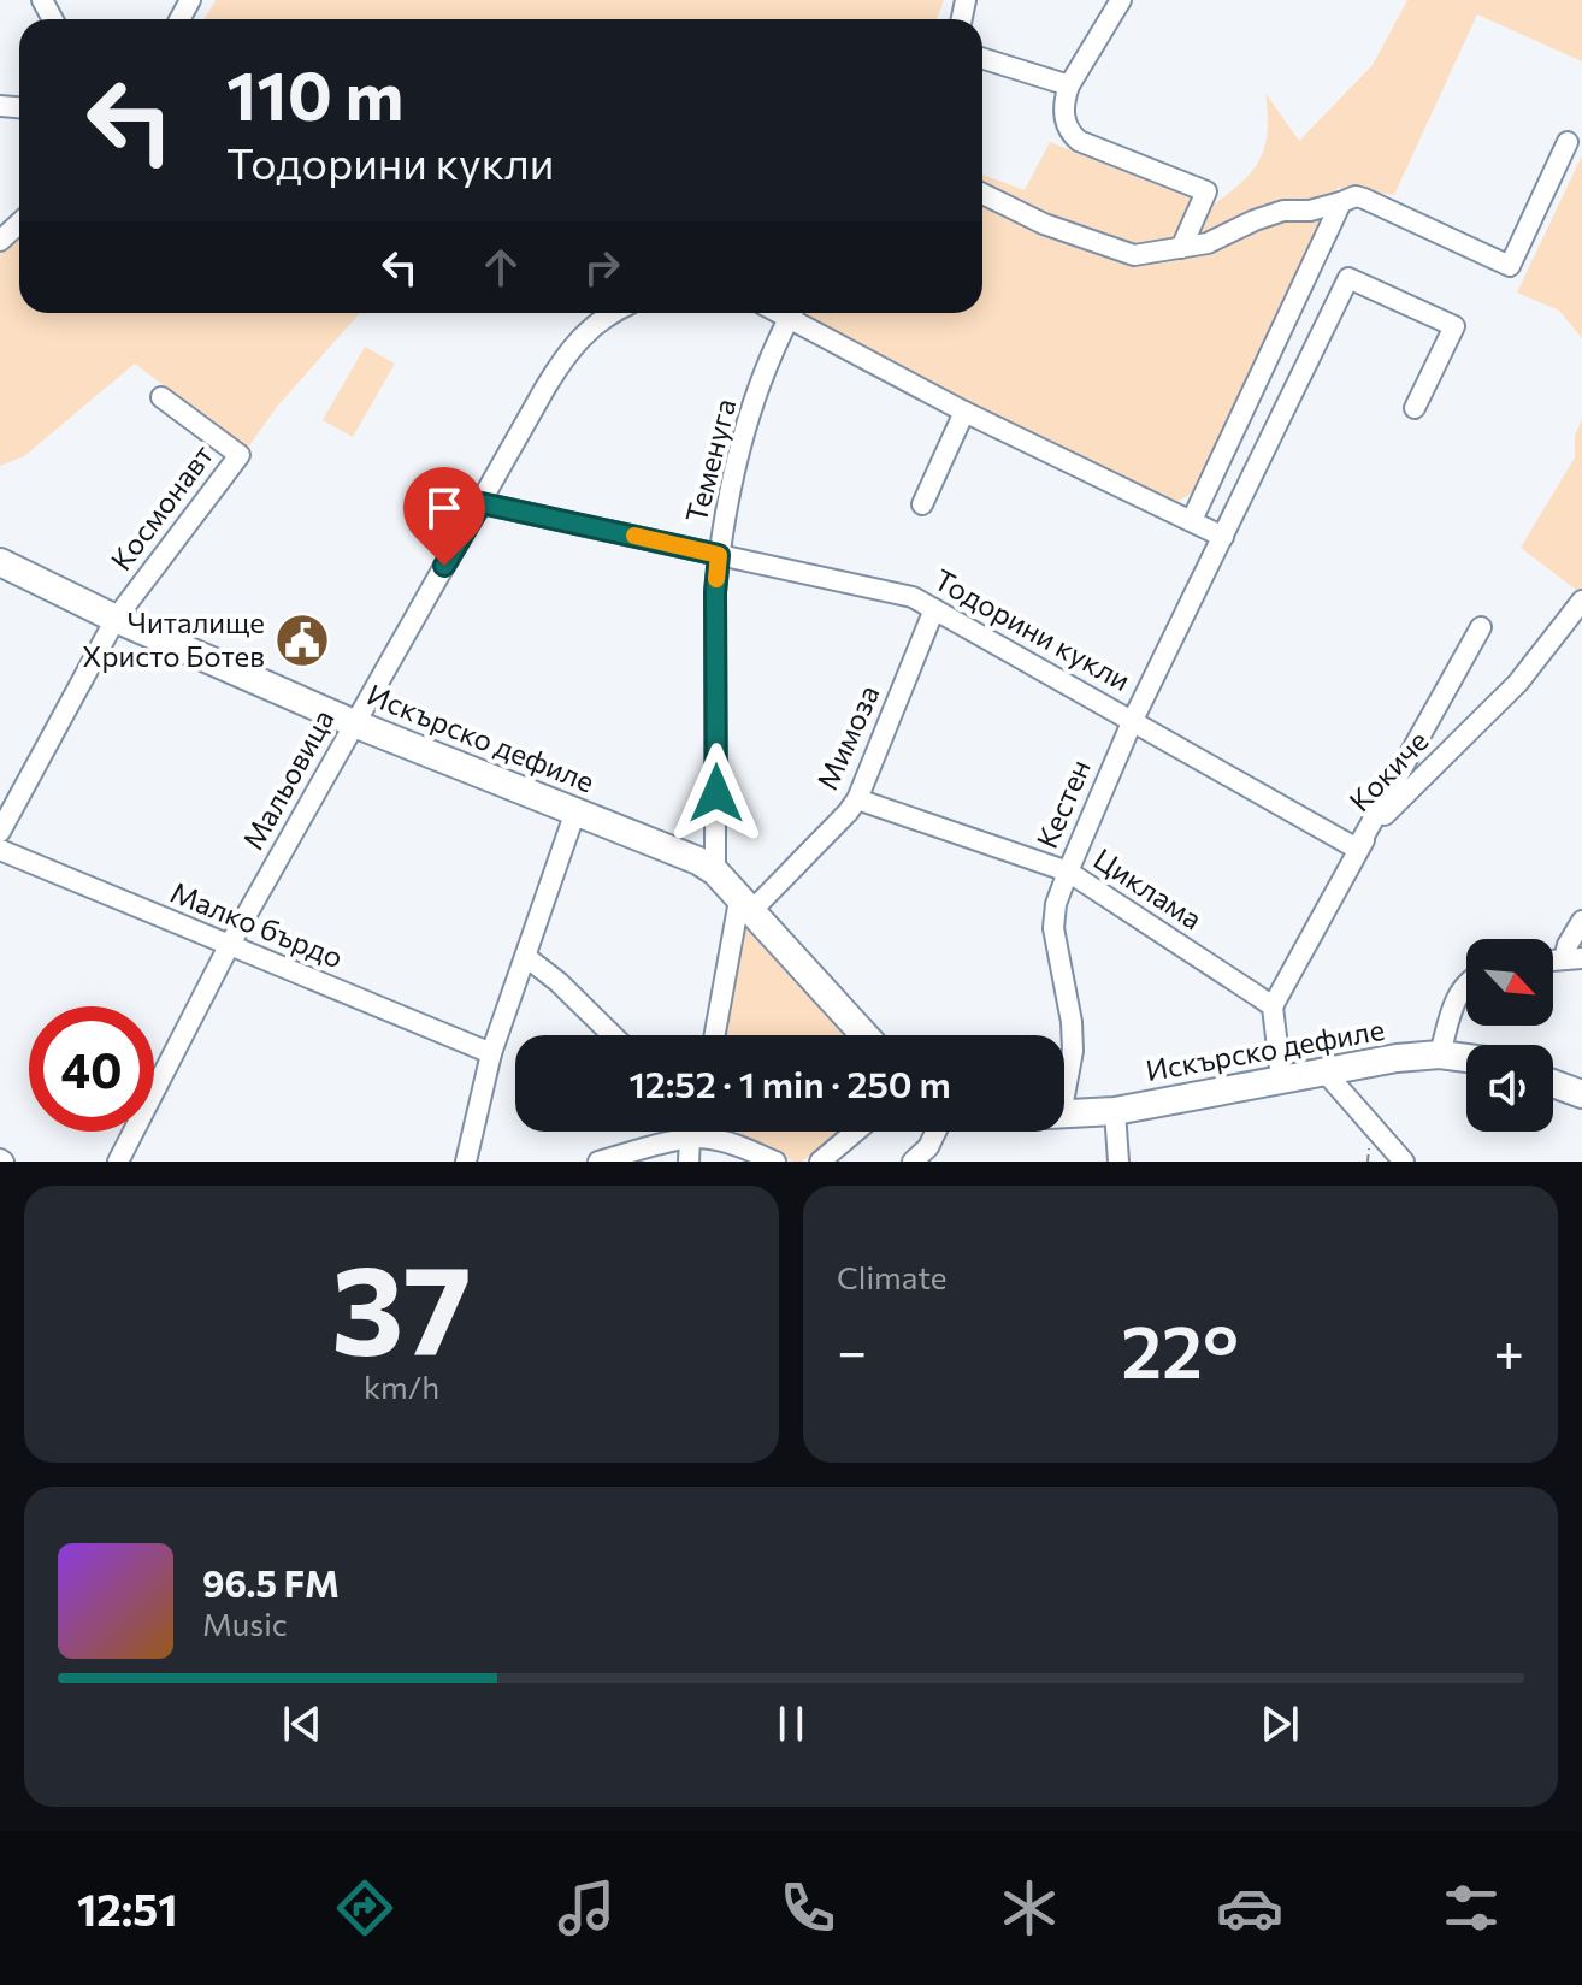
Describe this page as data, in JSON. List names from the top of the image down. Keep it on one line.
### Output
{"streets":{"main road":["Искърско дефиле"],"street":["Теменуга","Космонавт","Тодорини кукли","Мимоза","Кокиче","Мальовица","Кестен","Циклама","Малко бърдо"]},"crossings":[["Теменуга","Тодорини кукли"],["Теменуга","Искърско дефиле"],["Космонавт","Искърско дефиле"],["Тодорини кукли","Мимоза"],["Тодорини кукли","Кокиче"],["Тодорини кукли","Мальовица"],["Тодорини кукли","Кестен"],["Мимоза","Искърско дефиле"],["Мимоза","Циклама"],["Искърско дефиле","Мальовица"],["Кокиче","Циклама"],["Мальовица","Малко бърдо"],["Кестен","Циклама"]],"places":{"public building":["Читалище Христо Ботев"]},"north":"bottom right","page":{"turn":["110 m","Тодорини кукли"],"limit":"40","trip":"12:52 · 1 min · 250 m","tile":[["37","km/h"],"Climate"],"heat":["−","22°","+"],"song":["96.5 FM","Music"],"tabs":"12:51"}}
